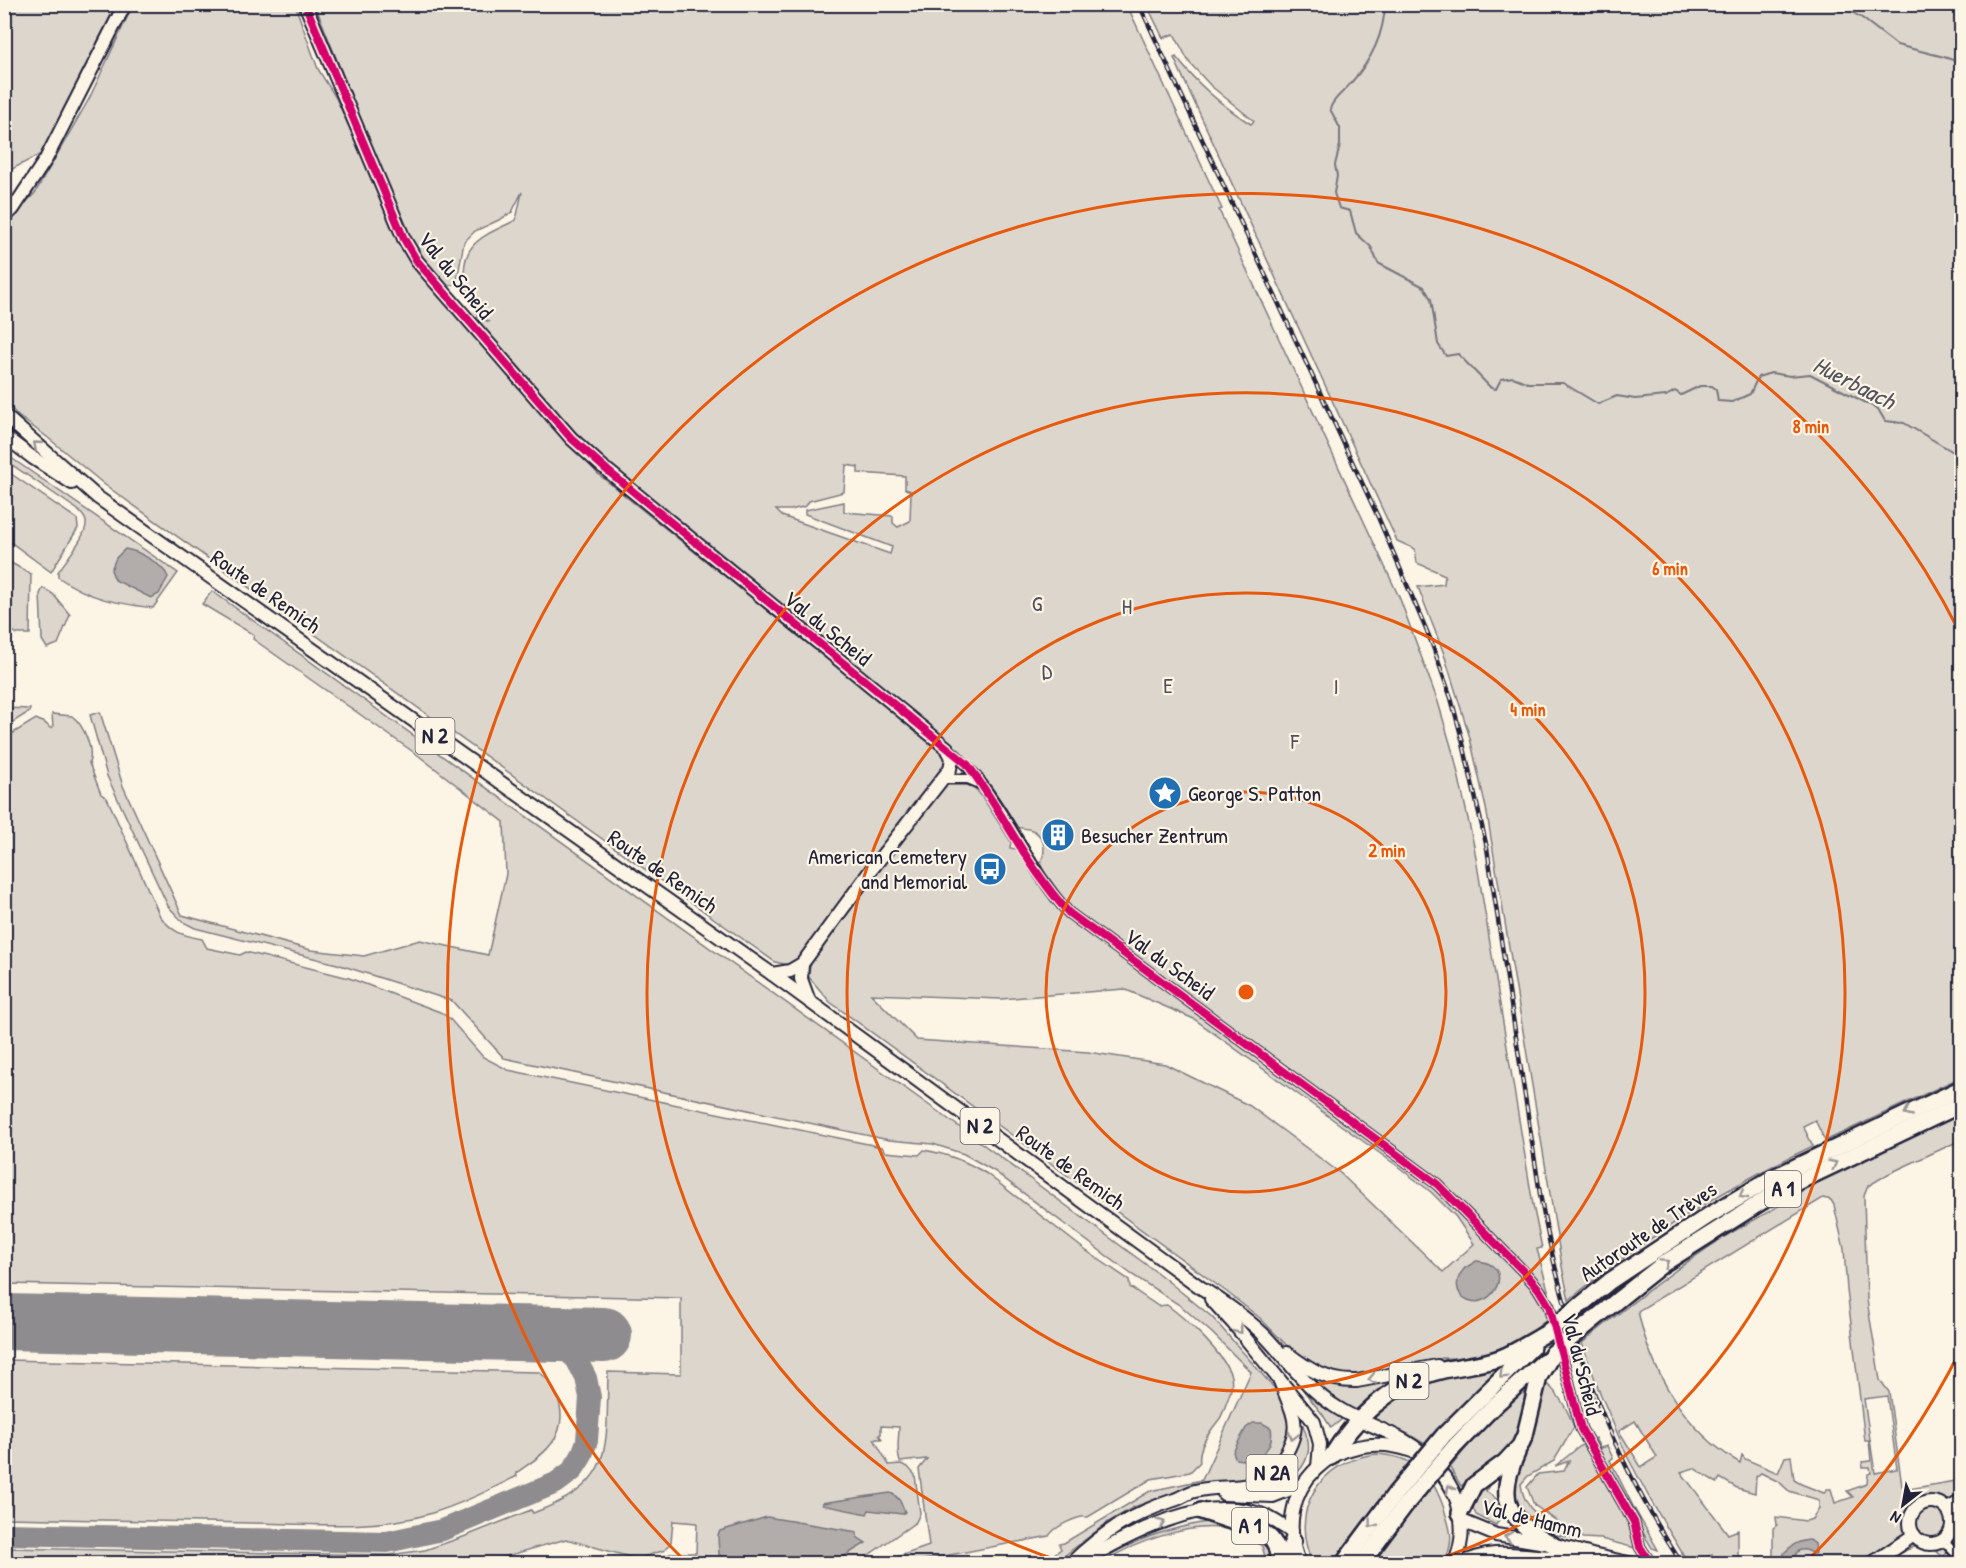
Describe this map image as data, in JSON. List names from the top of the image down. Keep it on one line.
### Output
{"streets":{"highway":["N 2","A 1","Autoroute de Trèves"],"main road":["Val du Scheid","Route de Remich","N 2A","Val de Hamm"]},"crossings":[["Route de Remich","N 2"],["Route de Remich","N 2A"],["N 2","Autoroute de Trèves"],["A 1","Autoroute de Trèves"],["A 1","N 2A"],["A 1","Val de Hamm"]],"water":["Huerbaach"],"parks":["G","H","D","E","I","F"],"places":{"place":["George S. Patton"],"building":["Besucher Zentrum"],"bus stop":["American Cemetery and Memorial"]},"north":"bottom left","rings":["8 min","6 min","4 min","2 min"]}
